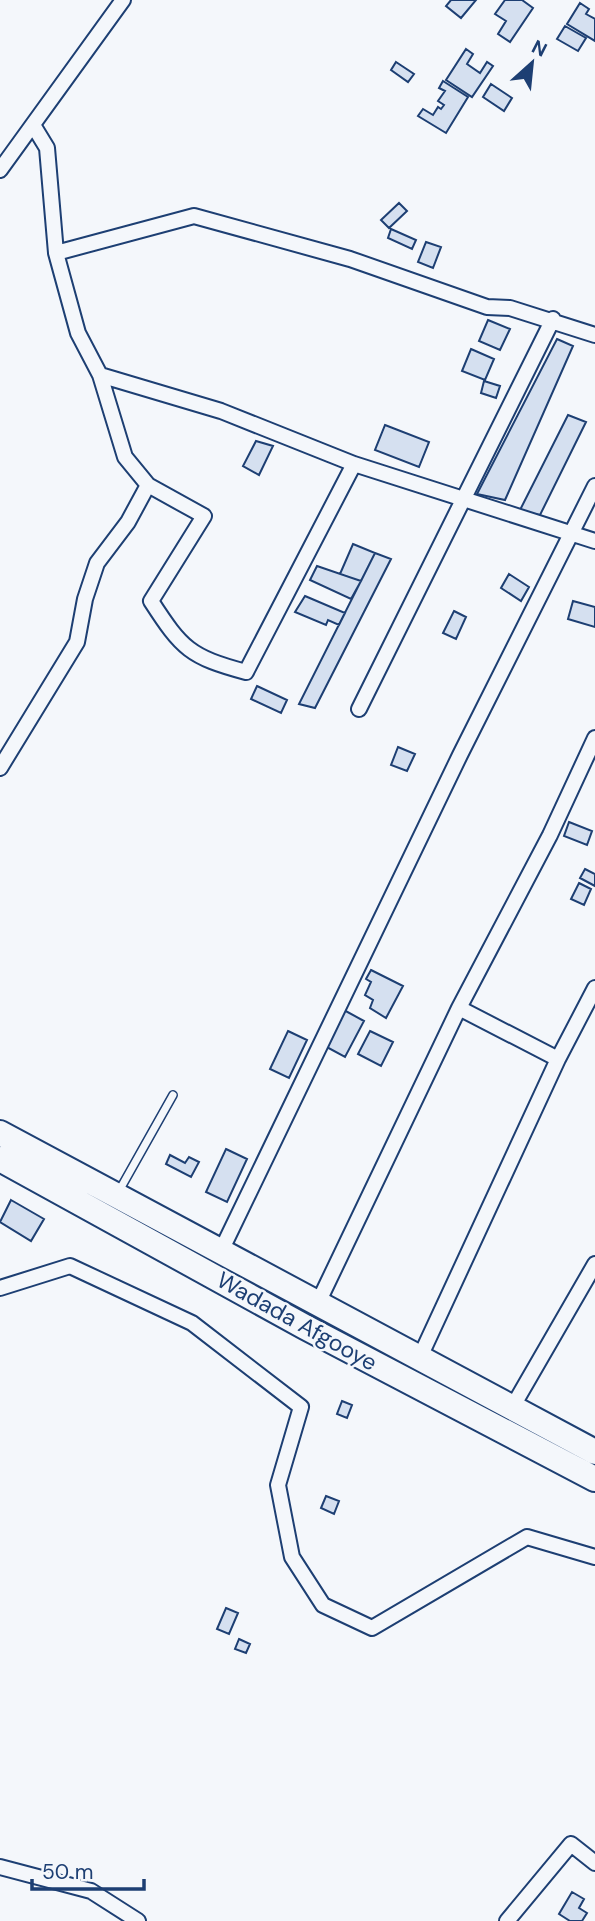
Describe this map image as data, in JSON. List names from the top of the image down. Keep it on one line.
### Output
{"streets":{"highway":["Wadada Afgooye"]},"scale_bar":"50 m","north":"top right"}
